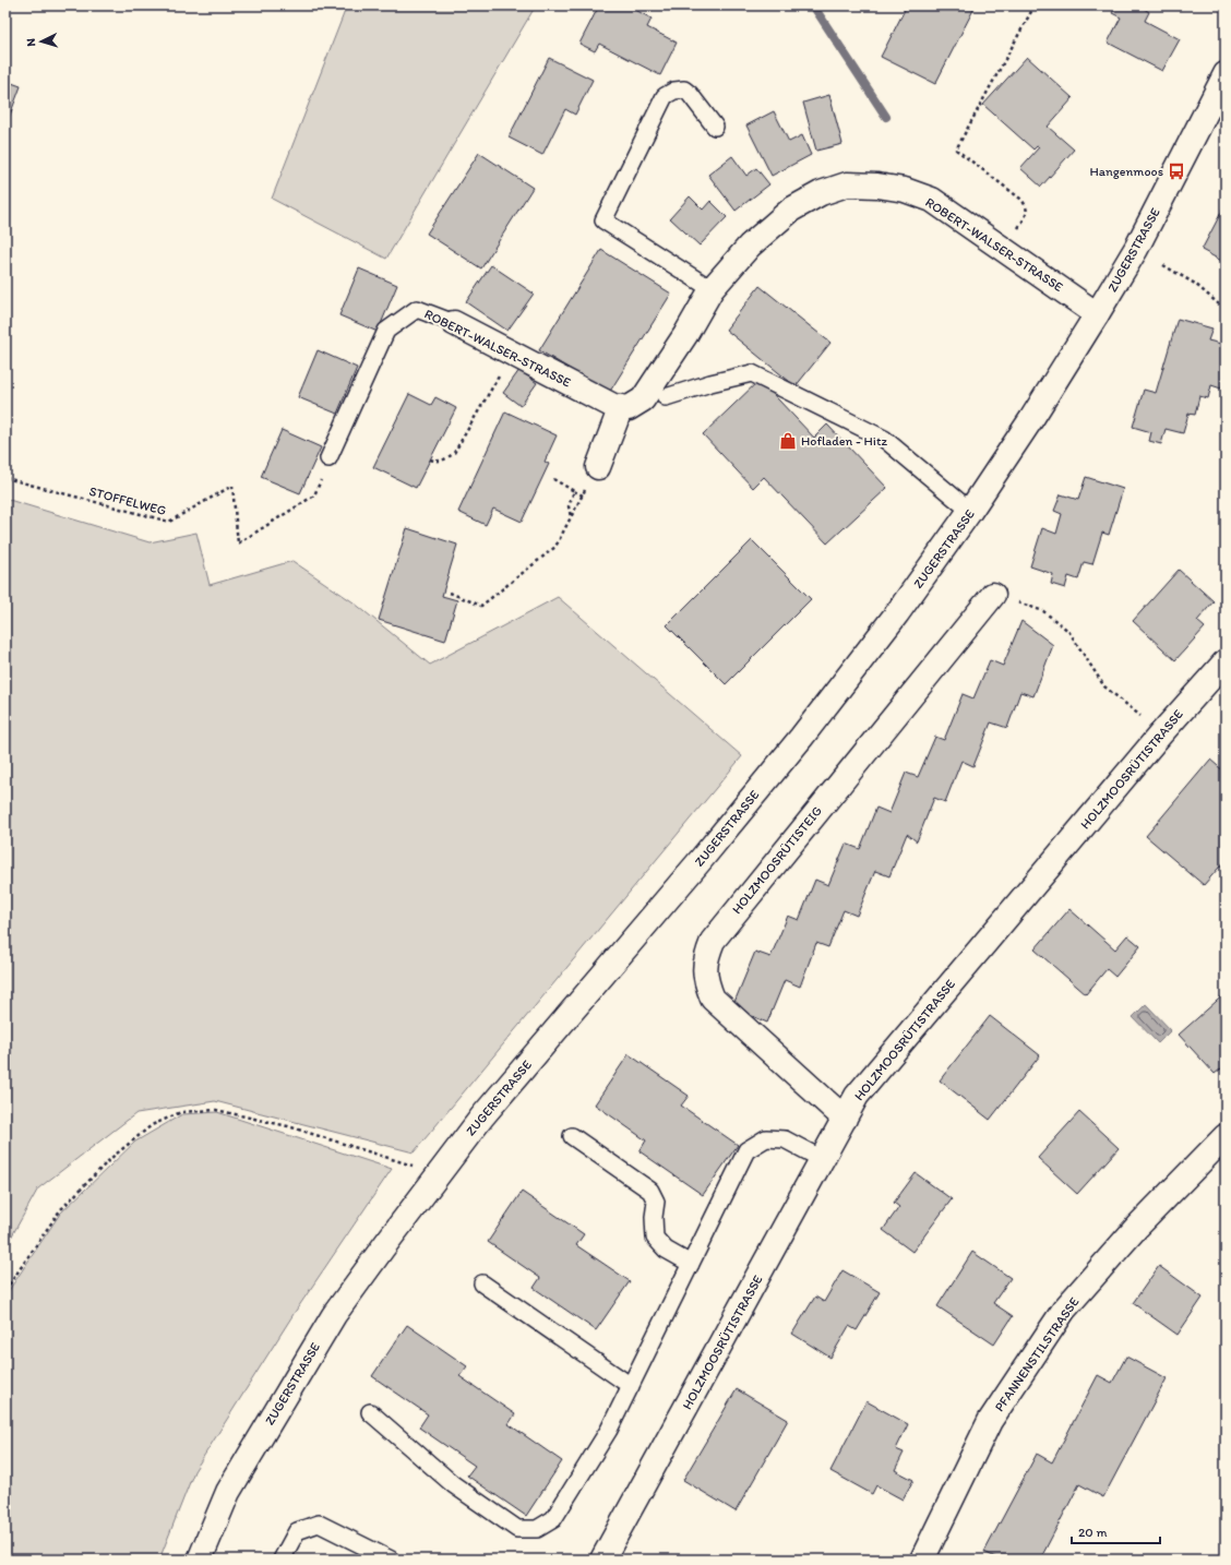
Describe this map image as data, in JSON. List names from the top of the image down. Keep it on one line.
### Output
{"streets":{"street":["ROBERT-WALSER-STRASSE","ZUGERSTRASSE","HOLZMOOSRÜTISTRASSE","HOLZMOOSRÜTISTEIG","PFANNENSTILSTRASSE"],"path":["STOFFELWEG"]},"crossings":[["ROBERT-WALSER-STRASSE","ZUGERSTRASSE"],["ROBERT-WALSER-STRASSE","STOFFELWEG"],["HOLZMOOSRÜTISTRASSE","HOLZMOOSRÜTISTEIG"]],"places":{"bus stop":["Hangenmoos"],"shop":["Hofladen - Hitz"]},"scale_bar":"20 m","north":"left"}
